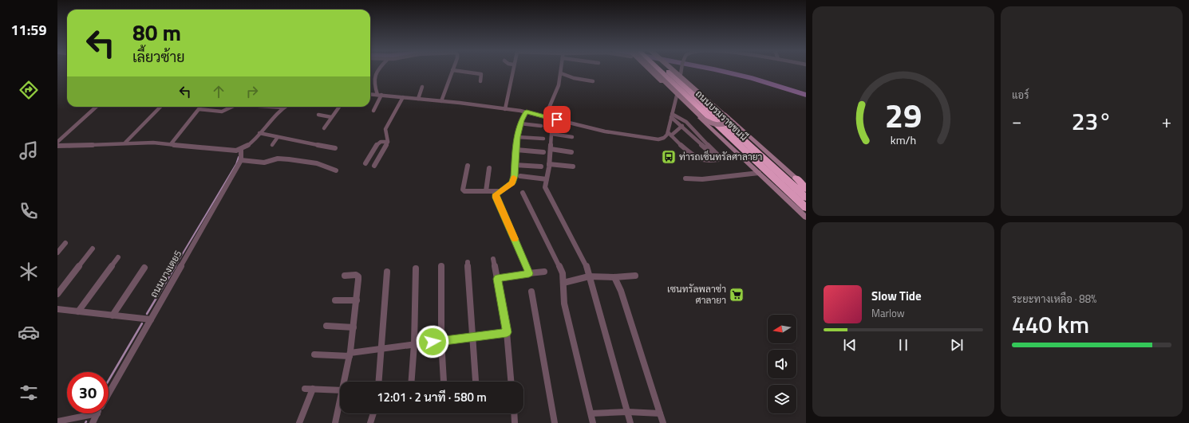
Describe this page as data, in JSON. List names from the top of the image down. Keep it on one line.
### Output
{"streets":{"highway":["ถนนบรมราชชนนี"],"street":["ถนนบางเตย5"]},"places":{"bus stop":["ท่ารถเซ็นทรัลศาลายา"],"supermarket":["เซนทรัลพลาซ่า ศาลายา"]},"north":"left","page":{"tabs":"11:59","tile":["แอร์",["ระยะทางเหลือ · 88%","440 km"]],"turn":["80 m","เลี้ยวซ้าย"],"heat":["−","23°","+"],"song":["Slow Tide","Marlow"],"limit":"30","trip":"12:01 · 2 นาที · 580 m","gauge":["29","km/h"]}}
